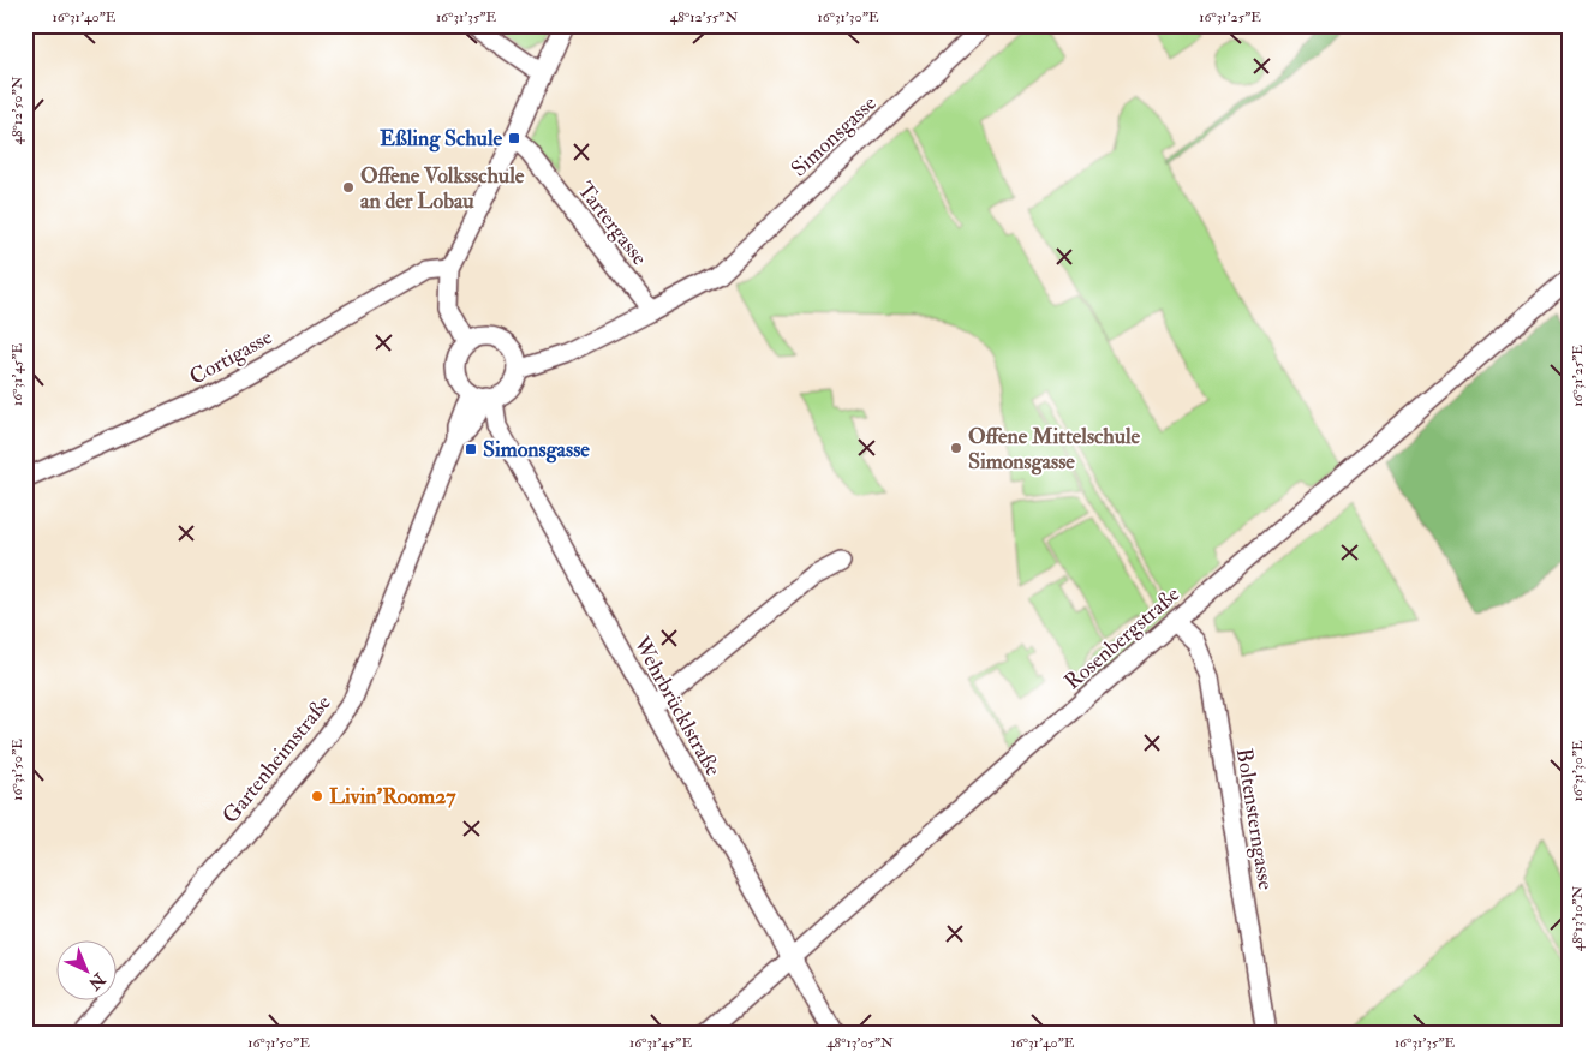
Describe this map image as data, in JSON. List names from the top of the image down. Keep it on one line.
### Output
{"streets":{"street":["Simonsgasse","Tartergasse","Cortigasse","Rosenbergstraße","Wehrbrücklstraße","Gartenheimstraße","Boltensterngasse"]},"crossings":[["Simonsgasse","Tartergasse"],["Simonsgasse","Wehrbrücklstraße"],["Simonsgasse","Gartenheimstraße"],["Rosenbergstraße","Wehrbrücklstraße"],["Rosenbergstraße","Boltensterngasse"],["Wehrbrücklstraße","Gartenheimstraße"]],"places":{"transit":["Eßling Schule","Simonsgasse"],"other":["Offene Volksschule an der Lobau","Offene Mittelschule Simonsgasse","Livin'Room27"]},"north":"bottom right","coordinates":["16°31'40\"E","16°31'35\"E","48°12'55\"N","16°31'30\"E","16°31'25\"E","48°12'50\"N","16°31'45\"E","16°31'50\"E","48°13'10\"N","48°13'05\"N"]}
